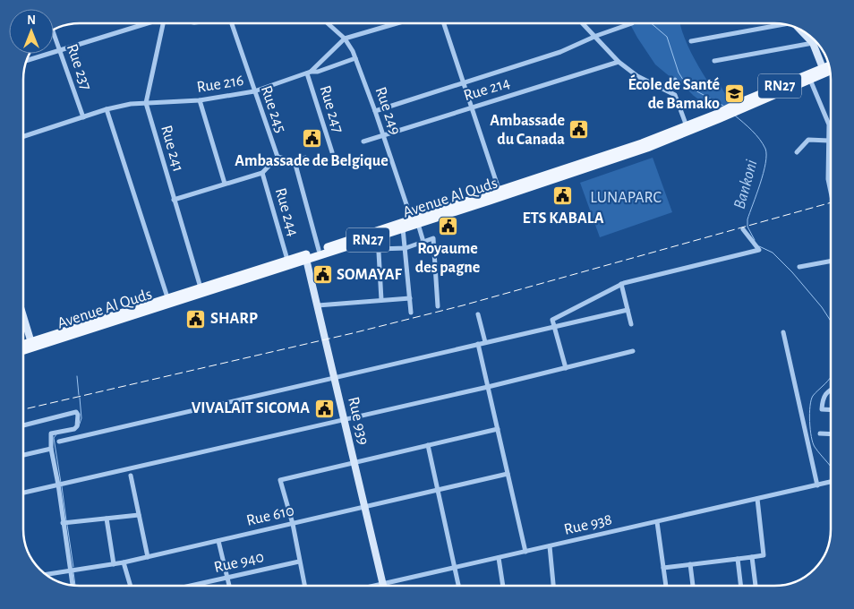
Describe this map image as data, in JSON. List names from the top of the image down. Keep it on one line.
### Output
{"streets":{"main road":["RN27","Avenue Al Quds","Rue 939"],"street":["Rue 237","Rue 216","Rue 214","Rue 245","Rue 247","Rue 249","Rue 241","Rue 244","Rue 610","Rue 938","Rue 940"]},"crossings":[["Rue 237","Rue 216"],["Rue 216","Rue 245"],["Rue 216","Rue 247"],["Rue 216","Rue 249"],["Rue 216","Rue 241"],["Rue 214","Rue 249"],["Rue 249","Avenue Al Quds"],["Rue 241","Avenue Al Quds"],["Avenue Al Quds","Rue 244"],["Avenue Al Quds","Rue 939"],["Rue 939","Rue 610"],["Rue 939","Rue 938"]],"water":["Bankoni"],"parks":["LUNAPARC"],"places":{"school or university":["École de Santé de Bamako"],"public building":["Ambassade du Canada","Ambassade de Belgique","ETS KABALA","Royaume des pagne","SOMAYAF","SHARP","VIVALAIT SICOMA"]},"north":"top"}
